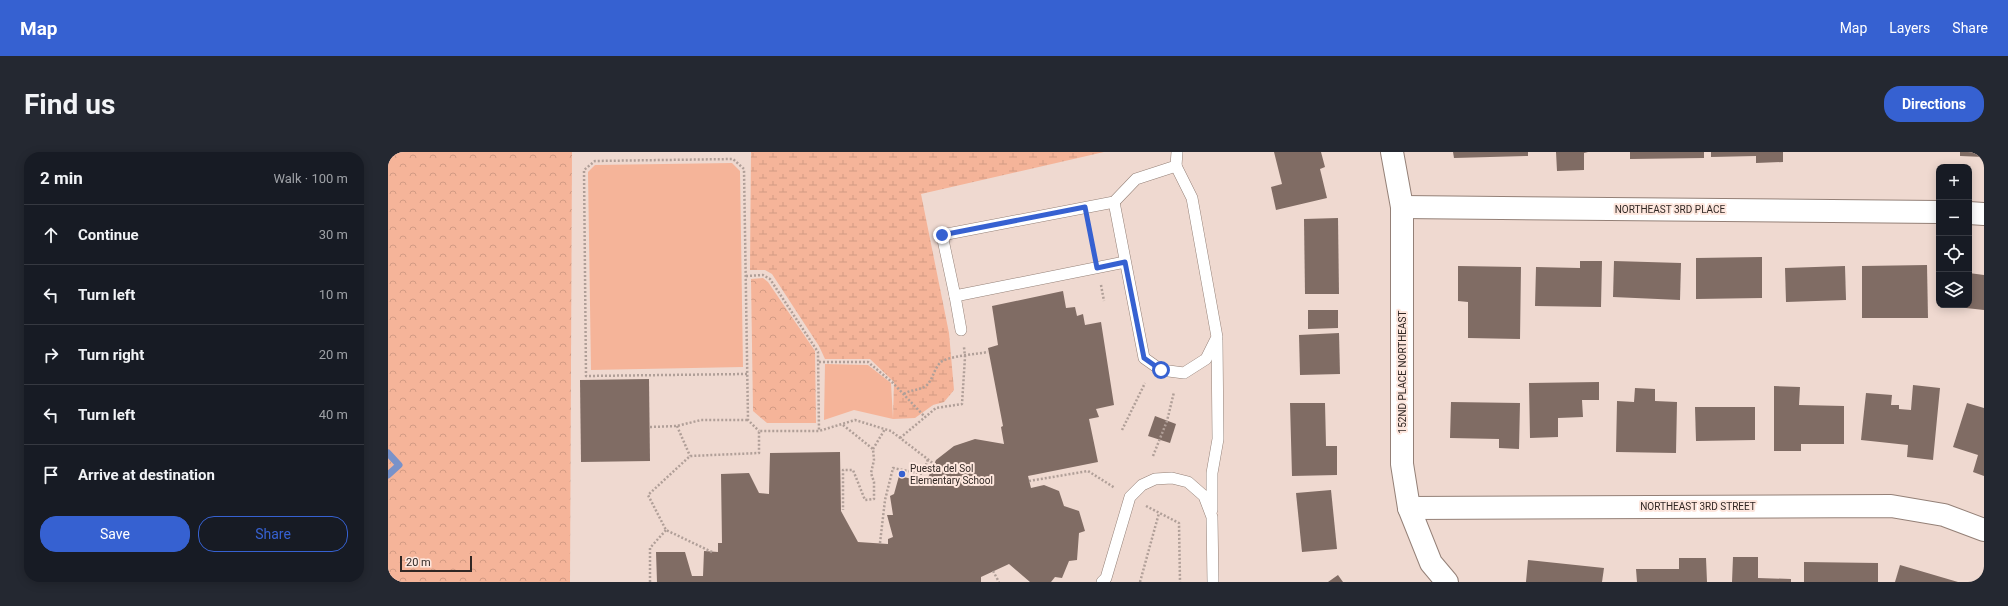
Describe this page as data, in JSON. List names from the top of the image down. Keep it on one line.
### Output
{"streets":{"street":["NORTHEAST 3RD PLACE","152ND PLACE NORTHEAST","NORTHEAST 3RD STREET"]},"crossings":[["NORTHEAST 3RD PLACE","152ND PLACE NORTHEAST"],["152ND PLACE NORTHEAST","NORTHEAST 3RD STREET"]],"places":["Puesta del Sol Elementary School"],"scale_bar":"20 m","page":{"header":"Map","nav":["Map","Layers","Share"],"buttons":["Directions",["Save","Share"]],"title":"Find us","heading":["2 min","Walk · 100 m"],"map_buttons":["+","−"],"list":[["Continue","30 m"],["Turn left","10 m"],["Turn right","20 m"],["Turn left","40 m"],"Arrive at destination"],"scale":"20 m"}}
